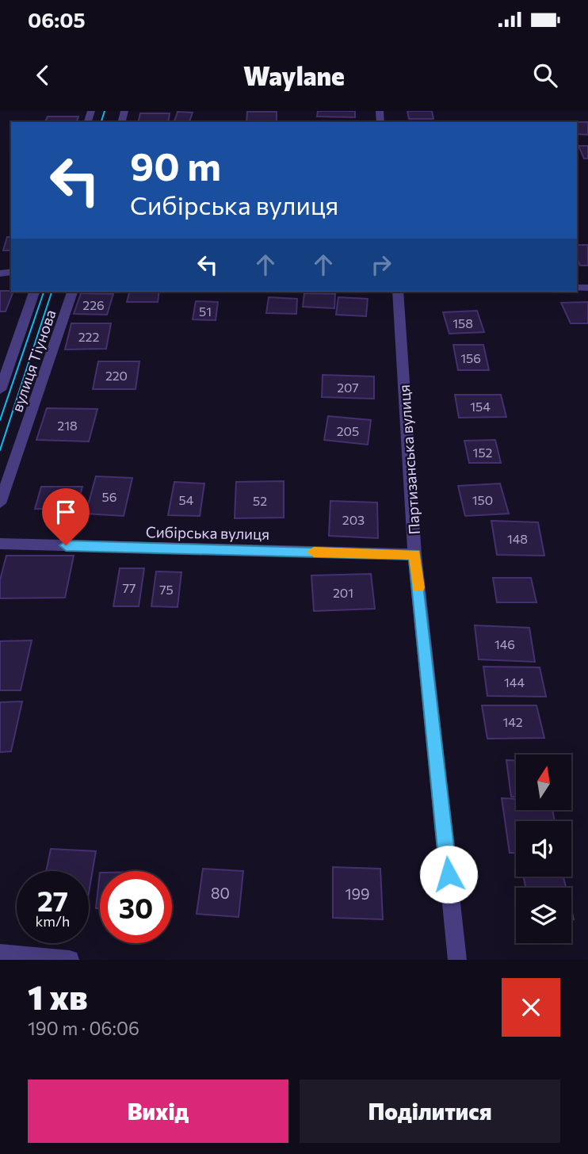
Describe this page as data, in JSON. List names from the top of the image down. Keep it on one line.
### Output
{"streets":{"street":["вулиця Тіунова","Партизанська вулиця","Сибірська вулиця"]},"crossings":[["Партизанська вулиця","Сибірська вулиця"]],"house_numbers":["226","51","158","222","156","220","207","154","218","205","152","56","54","150","52","203","148","77","75","201","146","144","142","80","199"],"north":"top","page":{"status":"06:05","header":"Waylane","turn":["90 m","Сибірська вулиця"],"speed":"27 km/h","limit":"30","heading":["1 хв","190 m · 06:06"],"buttons":["Вихід","Поділитися"]}}
